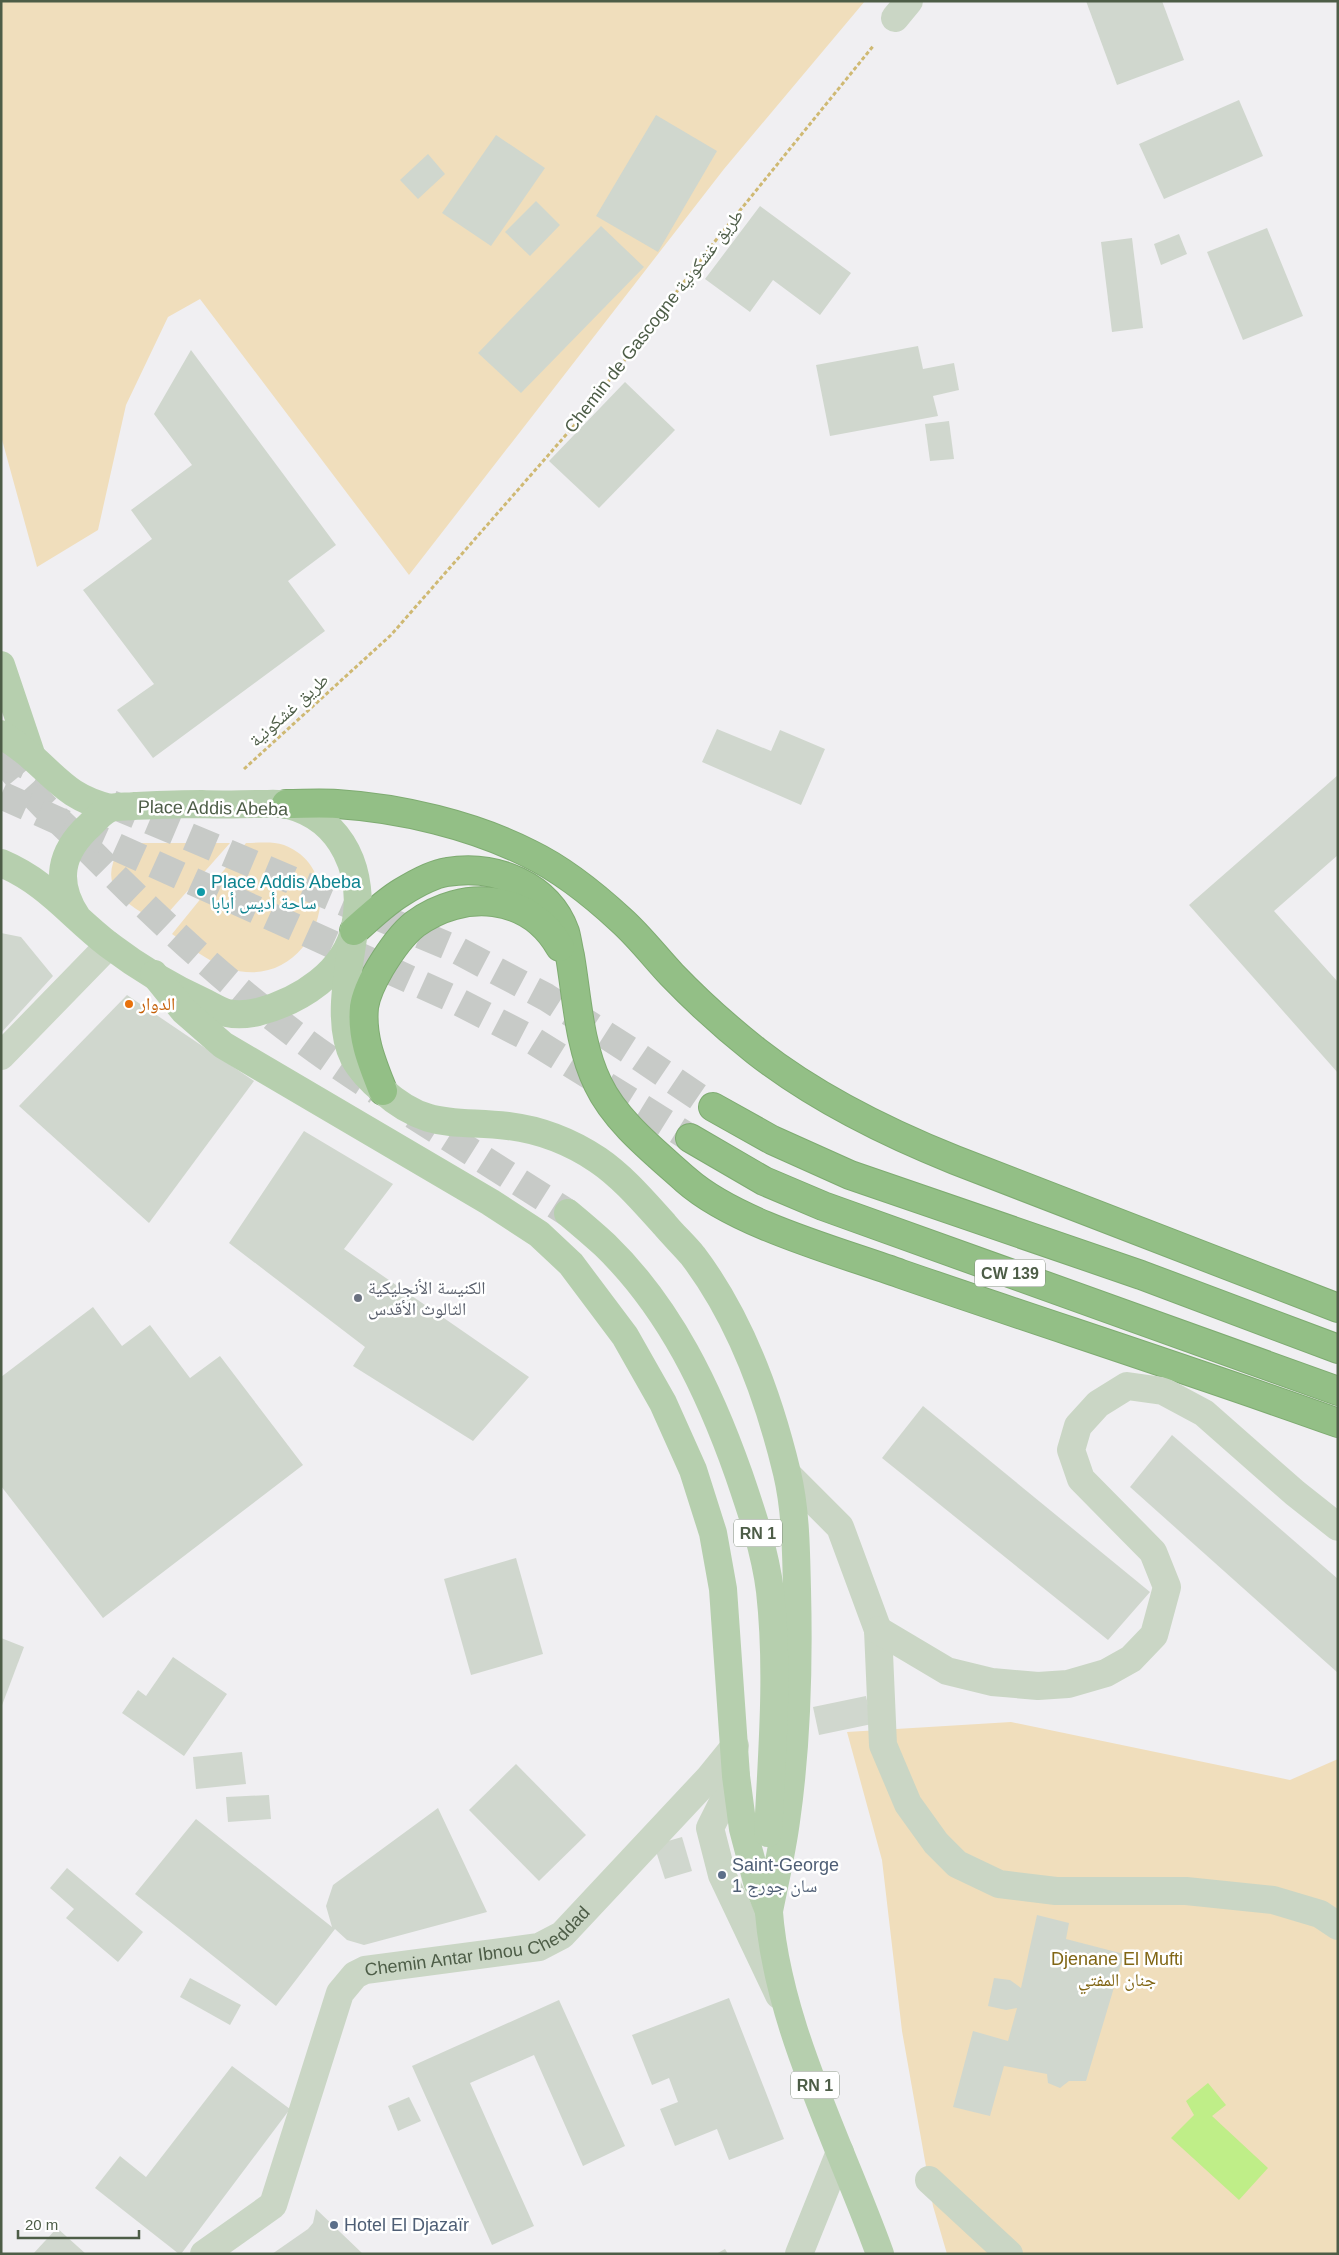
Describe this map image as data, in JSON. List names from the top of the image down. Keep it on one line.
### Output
{"streets":{"highway":["CW 139"],"main road":["Place Addis Abeba","RN 1"],"street":["Chemin Antar Ibnou Cheddad"],"path":["Chemin de Gascogne طريق غشكونية","طريق غشكونية"]},"crossings":[["Chemin de Gascogne طريق غشكونية","طريق غشكونية"],["طريق غشكونية","Place Addis Abeba"]],"parks":["Djenane El Mufti جنان المفتي"],"places":["Place Addis Abeba ساحة أديس أبابا","الدوار","الكنيسة الأنجليكية الثالوث الأقدس","Saint-George 1 سان جورج","Hotel El Djazaïr"],"scale_bar":"20 m"}
